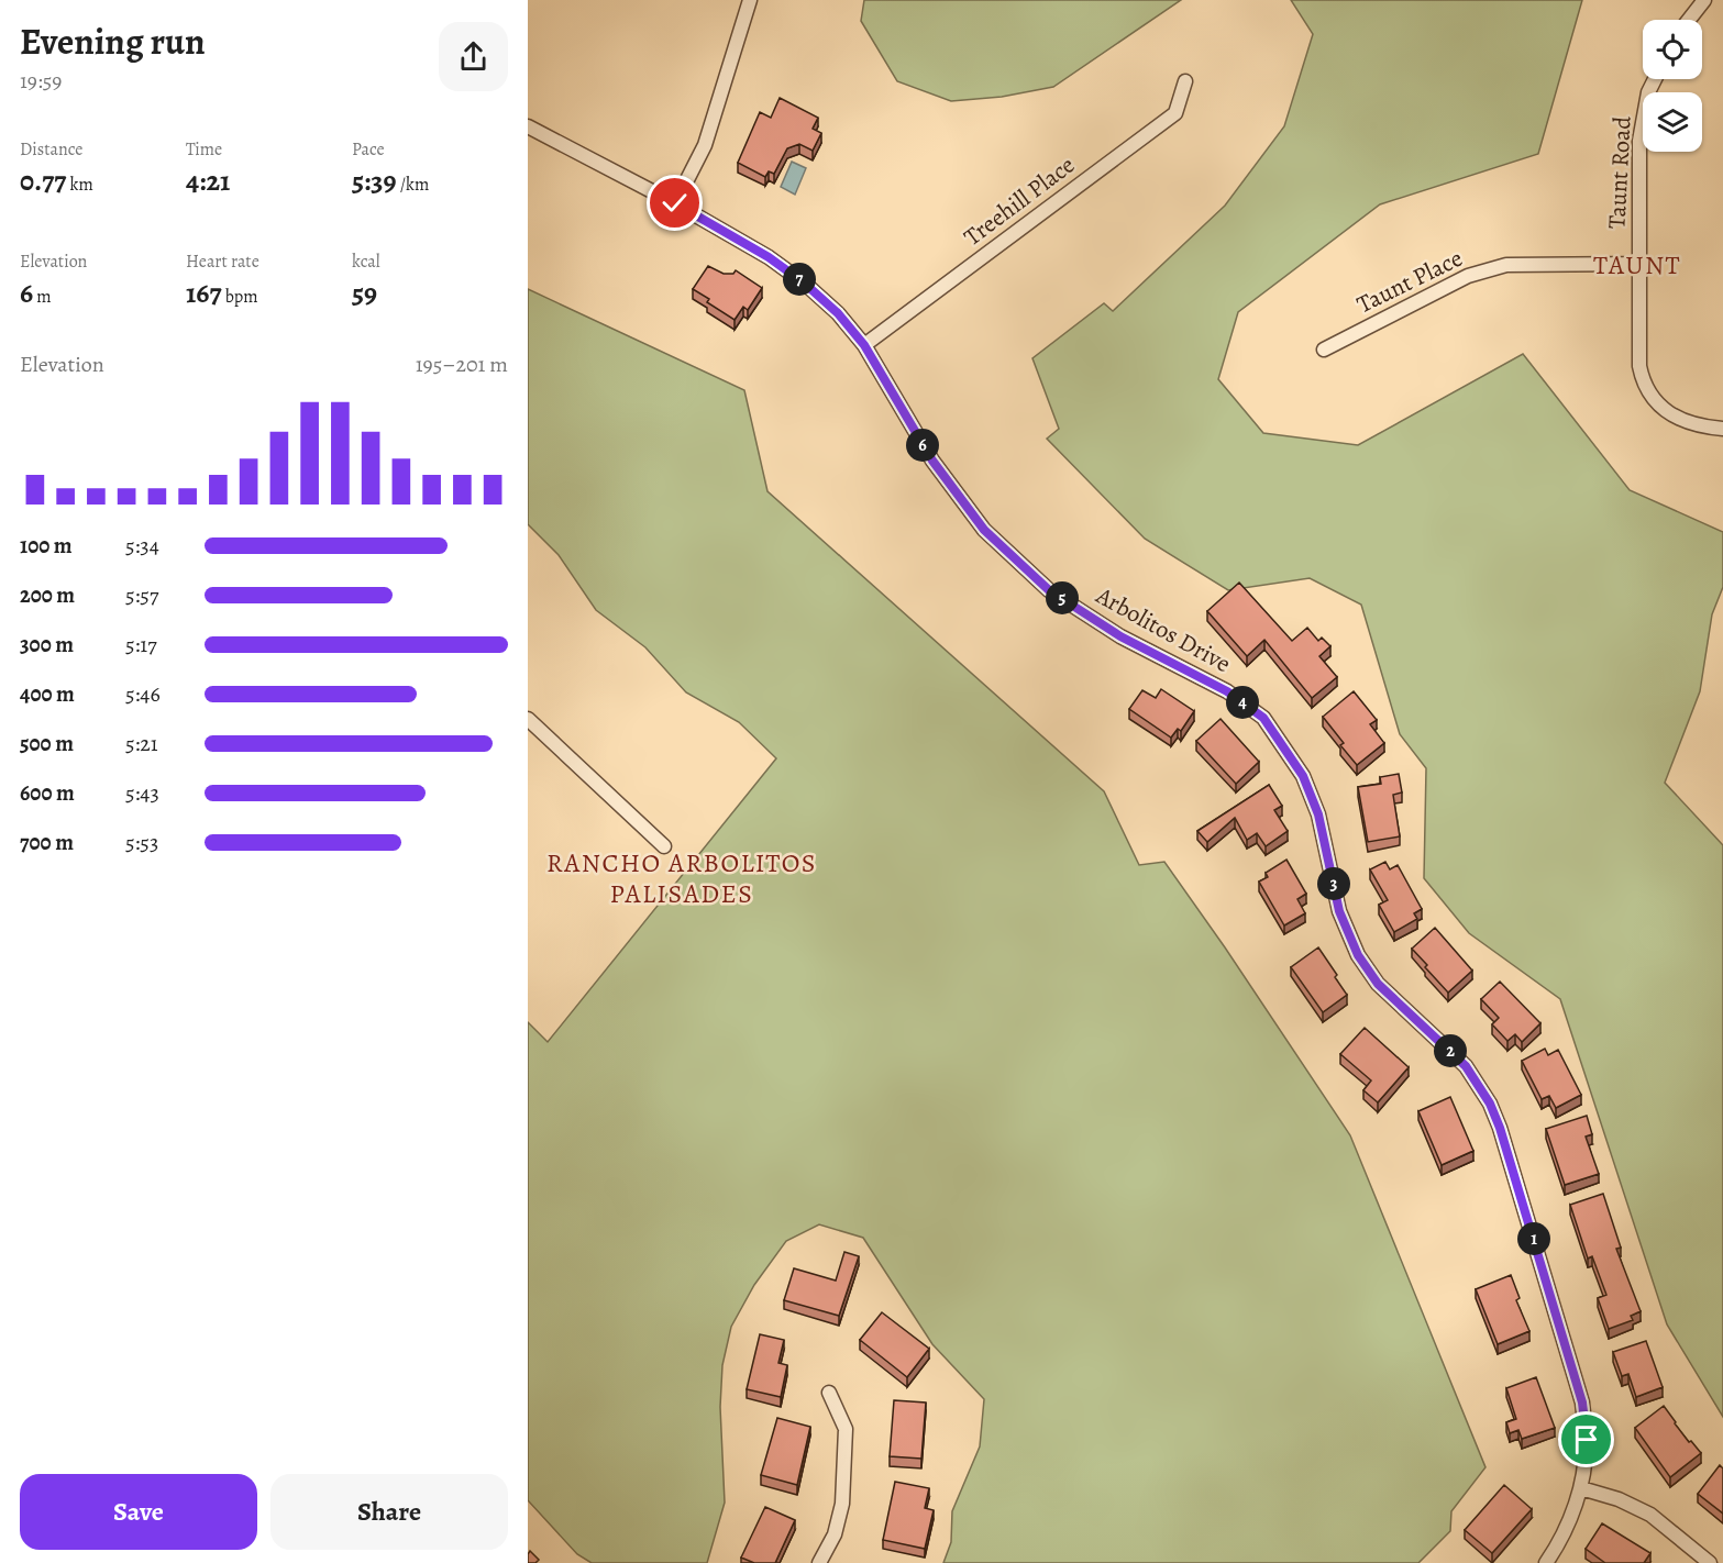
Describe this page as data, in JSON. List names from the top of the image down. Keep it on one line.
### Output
{"streets":{"street":["Taunt Road","Treehill Place","Taunt Place","Arbolitos Drive"]},"crossings":[["Taunt Road","Taunt Place"],["Treehill Place","Arbolitos Drive"]],"districts":["TAUNT","RANCHO ARBOLITOS PALISADES"],"page":{"heading":["Evening run","19:59"],"stats":[["Distance","0.77 km"],["Time","4:21"],["Pace","5:39 /km"],["Elevation","6 m"],["Heart rate","167 bpm"],["kcal","59"]],"pins":["7","6","5","4","3","2","1"],"chart":["Elevation","195–201 m"],"list":[{"name":"100 m","note":"5:34"},{"name":"200 m","note":"5:57"},{"name":"300 m","note":"5:17"},{"name":"400 m","note":"5:46"},{"name":"500 m","note":"5:21"},{"name":"600 m","note":"5:43"},{"name":"700 m","note":"5:53"}],"buttons":["Save","Share"]}}
